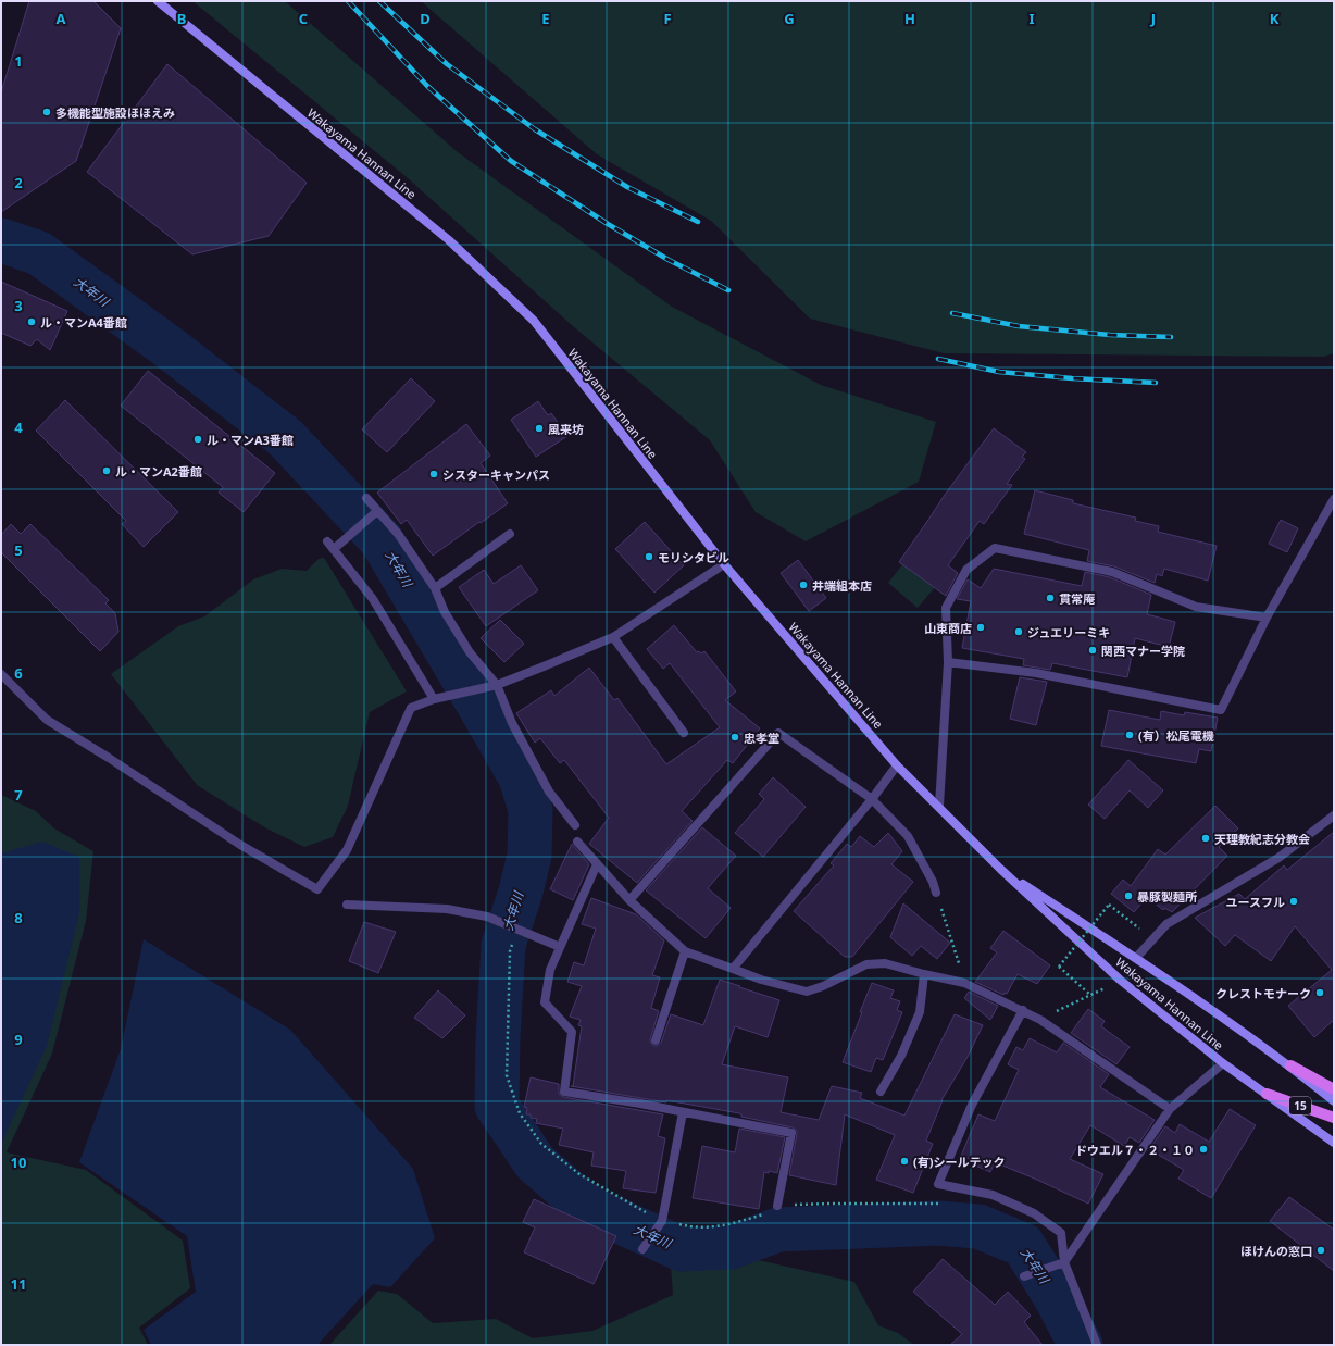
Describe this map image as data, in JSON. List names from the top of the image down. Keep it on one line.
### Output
{"streets":{"main road":["Wakayama Hannan Line","15"]},"crossings":[["Wakayama Hannan Line","15"]],"water":["大年川"],"places":["多機能型施設ほほえみ","ル・マンA4番館","風来坊","ル・マンA3番館","ル・マンA2番館","シスターキャンパス","モリシタビル","井端組本店","貫常庵","山東商店","ジュエリーミキ","関西マナー学院","(有）松尾電機","忠孝堂","天理教紀志分教会","暴豚製麺所","ユースフル","クレストモナーク","ドウエル７・２・１０","(有)シールテック","ほけんの窓口"],"grid":{"columns":["A","B","C","D","E","F","G","H","I","J","K"],"rows":["1","2","3","4","5","6","7","8","9","10","11"]}}
